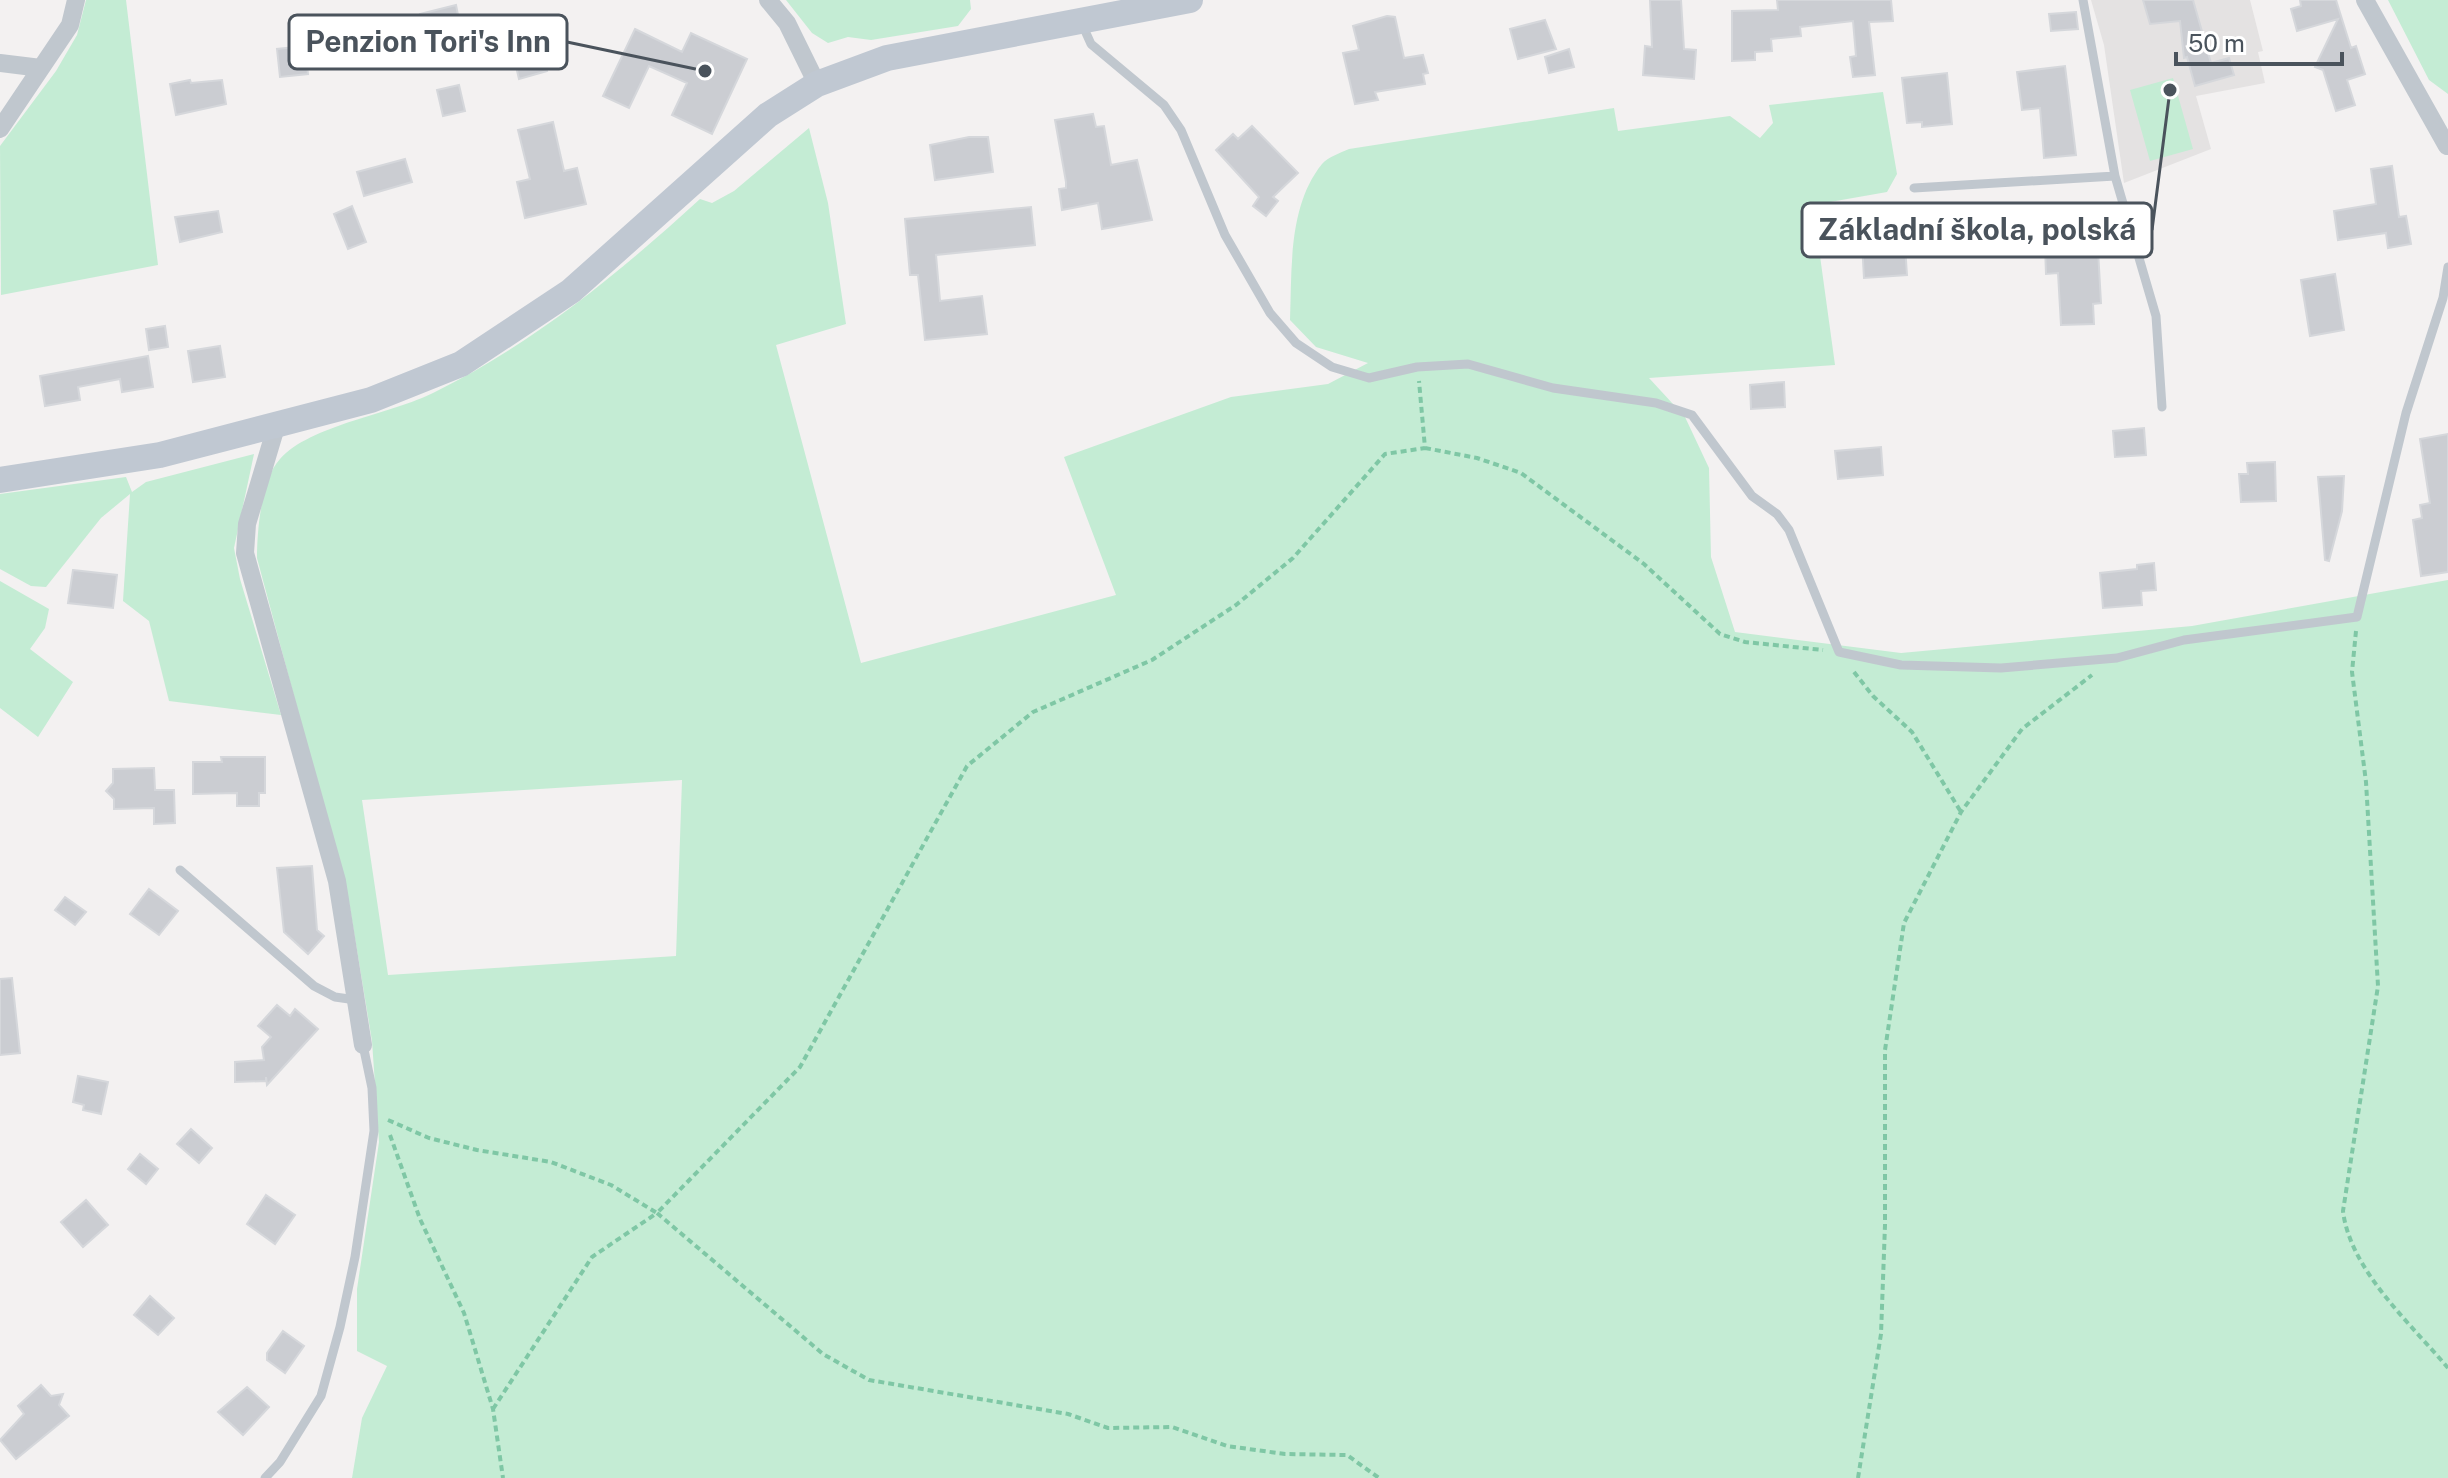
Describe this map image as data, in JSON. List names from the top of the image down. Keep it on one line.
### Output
{"places":["Penzion Tori's Inn","Základní škola, polská"],"scale_bar":"50 m"}
